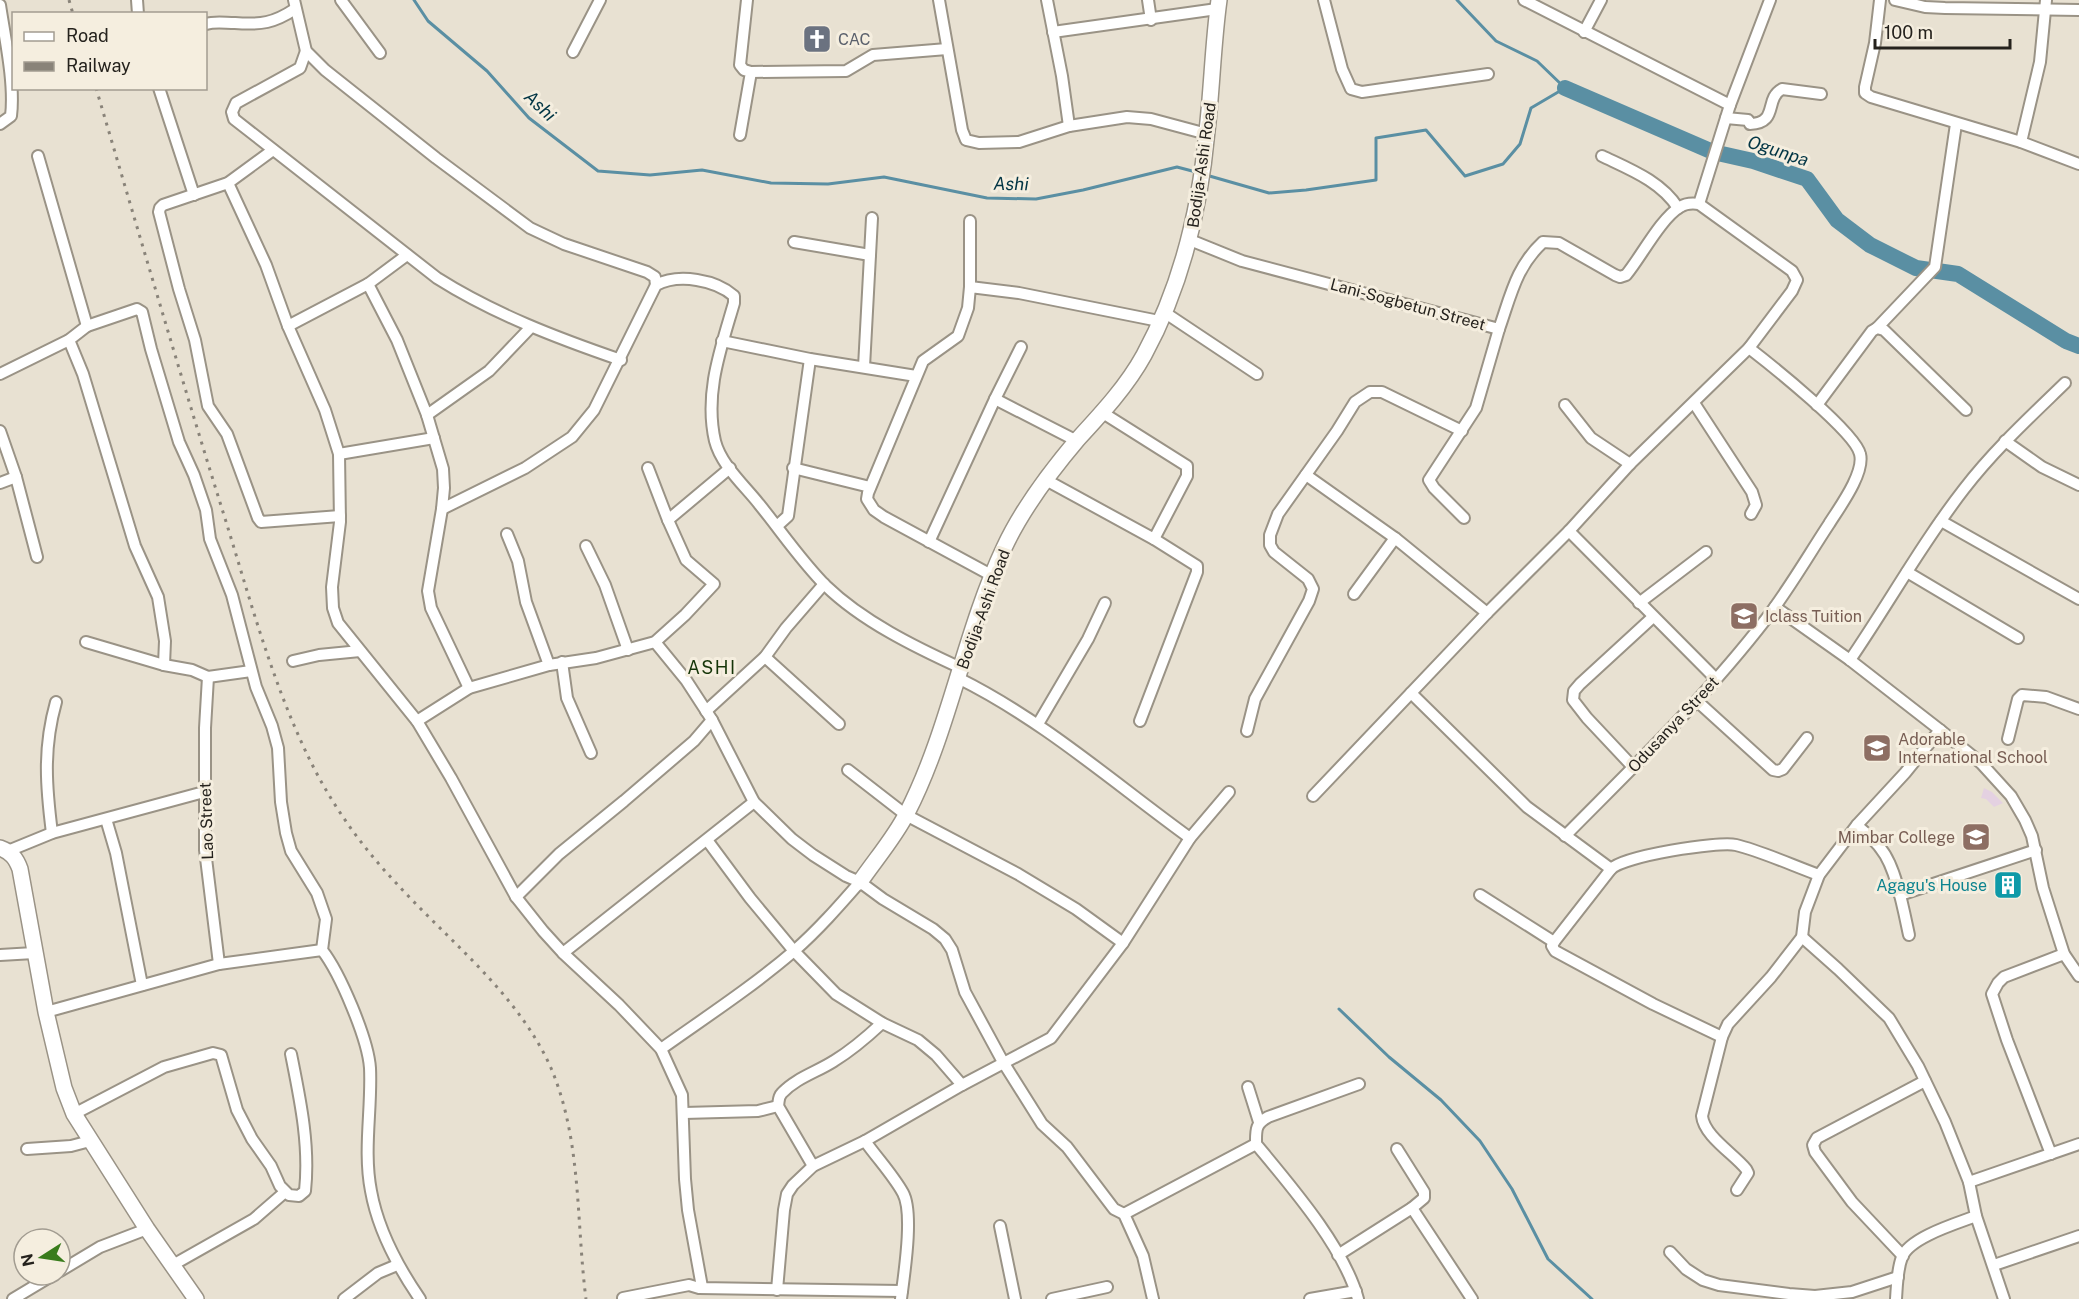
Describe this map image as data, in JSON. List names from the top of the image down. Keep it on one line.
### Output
{"streets":{"street":["Bodija-Ashi Road","Lani-Sogbetun Street","Odusanya Street","Lao Street"]},"crossings":[["Bodija-Ashi Road","Lani-Sogbetun Street"]],"districts":["ASHI"],"water":["Ashi","Ogunpa"],"places":{"church":["CAC"],"school or university":["Iclass Tuition","Adorable International School","Mimbar College"],"building":["Agagu's House"]},"legend":["Road","Railway"],"scale_bar":"100 m","north":"left"}
